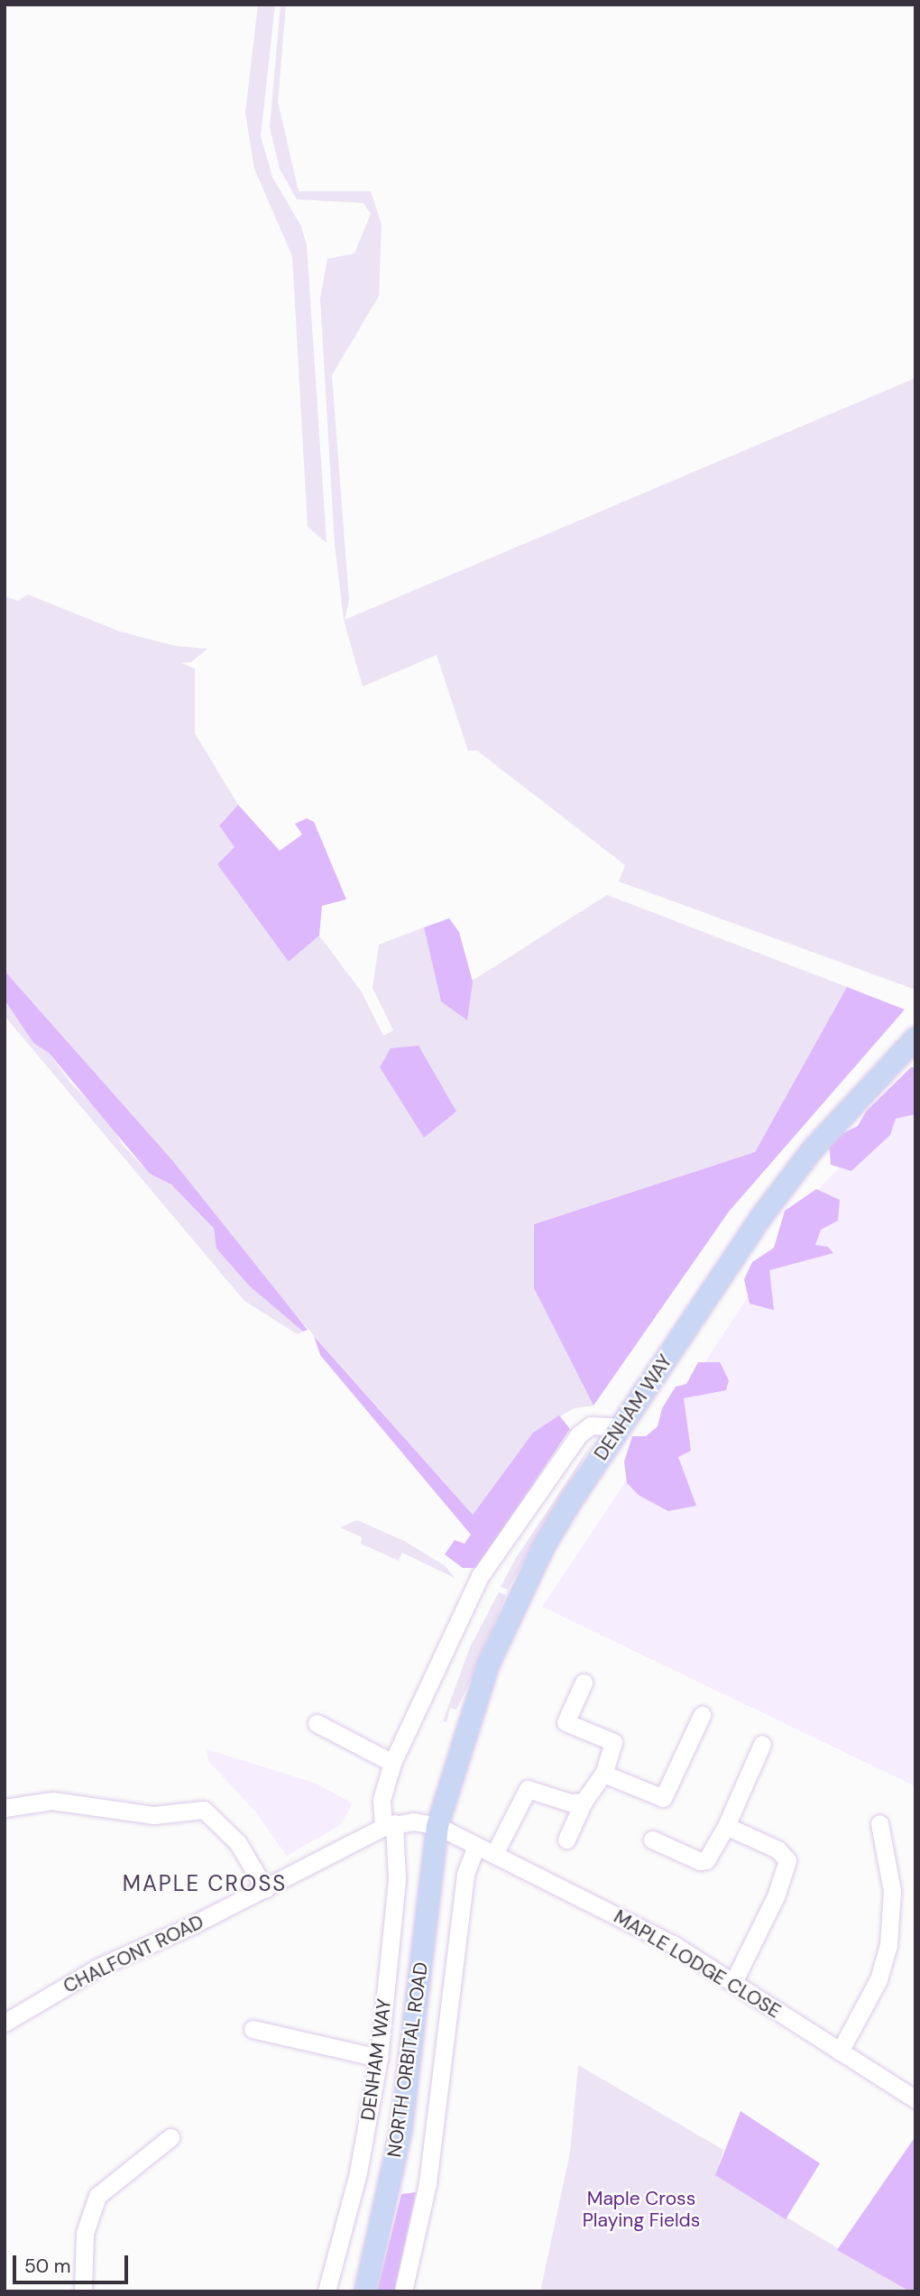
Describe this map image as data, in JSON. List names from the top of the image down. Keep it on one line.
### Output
{"streets":{"main road":["DENHAM WAY","NORTH ORBITAL ROAD"],"street":["CHALFONT ROAD","MAPLE LODGE CLOSE"]},"crossings":[["DENHAM WAY","CHALFONT ROAD"],["DENHAM WAY","MAPLE LODGE CLOSE"],["DENHAM WAY","NORTH ORBITAL ROAD"],["MAPLE LODGE CLOSE","NORTH ORBITAL ROAD"]],"districts":["MAPLE CROSS"],"parks":["Maple Cross Playing Fields"],"scale_bar":"50 m"}
